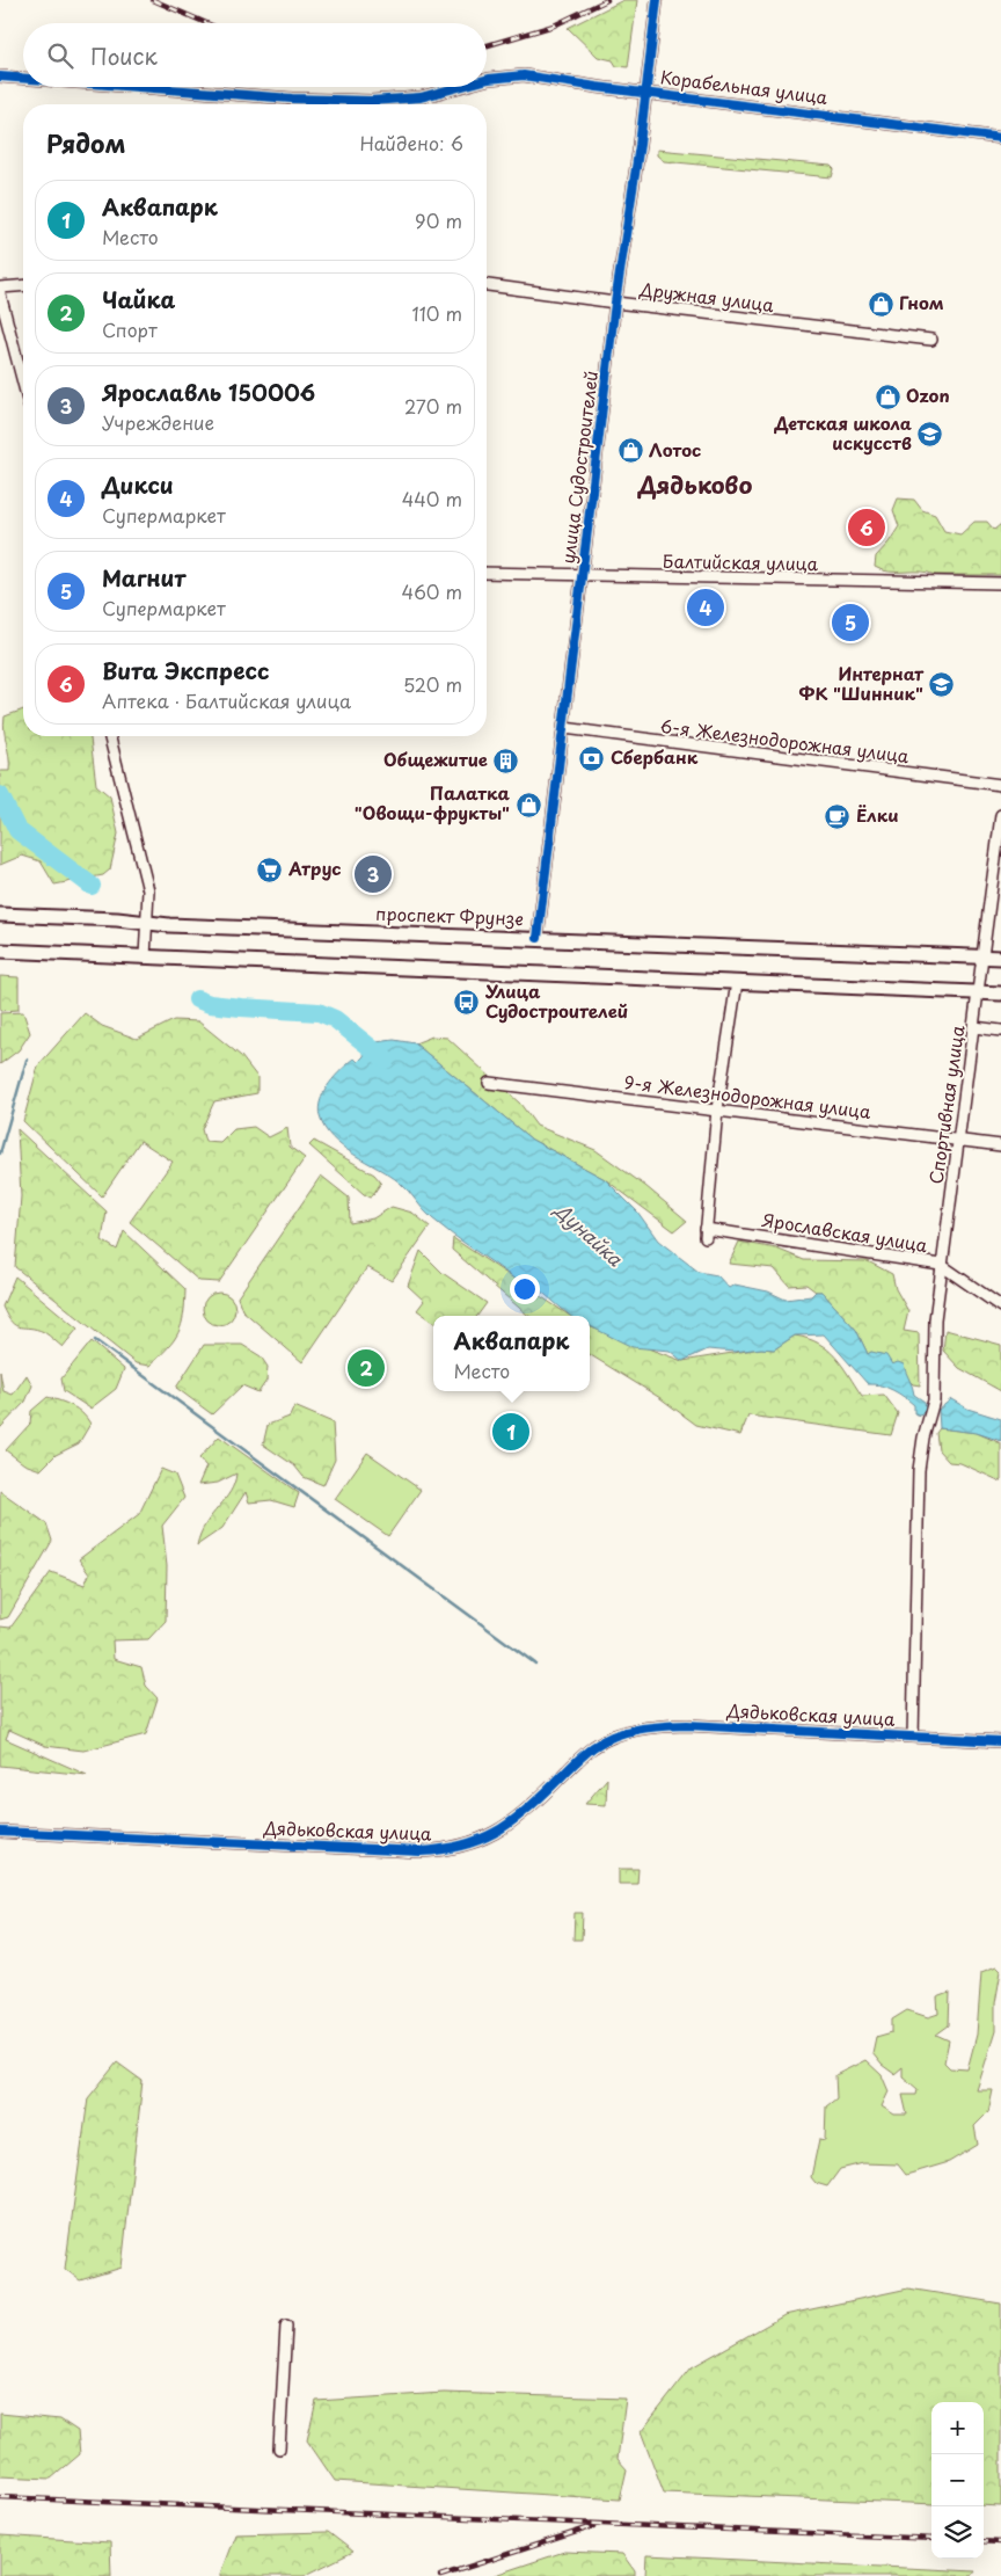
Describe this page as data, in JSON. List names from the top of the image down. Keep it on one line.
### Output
{"streets":{"main road":["проспект Фрунзе"],"street":["Корабельная улица","Дружная улица","улица Судостроителей","Балтийская улица","6-я Железнодорожная улица","9-я Железнодорожная улица","Спортивная улица","Ярославская улица","Дядьковская улица"]},"crossings":[["Корабельная улица","улица Судостроителей"],["Дружная улица","улица Судостроителей"],["улица Судостроителей","Балтийская улица"],["улица Судостроителей","6-я Железнодорожная улица"],["улица Судостроителей","проспект Фрунзе"],["проспект Фрунзе","Спортивная улица"],["9-я Железнодорожная улица","Спортивная улица"],["9-я Железнодорожная улица","Ярославская улица"],["Спортивная улица","Ярославская улица"],["Спортивная улица","Дядьковская улица"]],"districts":["Дядьково"],"water":["Дунайка"],"places":{"shop":["Гном","Ozon","Лотос","Палатка \"Овощи-фрукты\""],"school or university":["Детская школа искусств","Интернат ФК \"Шинник\""],"bank":["Сбербанк"],"building":["Общежитие"],"cafe":["Ёлки"],"supermarket":["Атрус"],"bus stop":["Улица Судостроителей"]},"page":{"search":"Поиск","heading":["Рядом","Найдено: 6"],"list":[{"mark":"1","name":"Аквапарк","note":"Место","value":"90 m"},{"mark":"2","name":"Чайка","note":"Спорт","value":"110 m"},{"mark":"3","name":"Ярославль 150006","note":"Учреждение","value":"270 m"},{"mark":"4","name":"Дикси","note":"Супермаркет","value":"440 m"},{"mark":"5","name":"Магнит","note":"Супермаркет","value":"460 m"},{"mark":"6","name":"Вита Экспресс","note":"Аптека · Балтийская улица","value":"520 m"}],"pins":["6","4","5","3","2","1"],"popup":["Аквапарк","Место"],"map_buttons":["+","−"]}}
